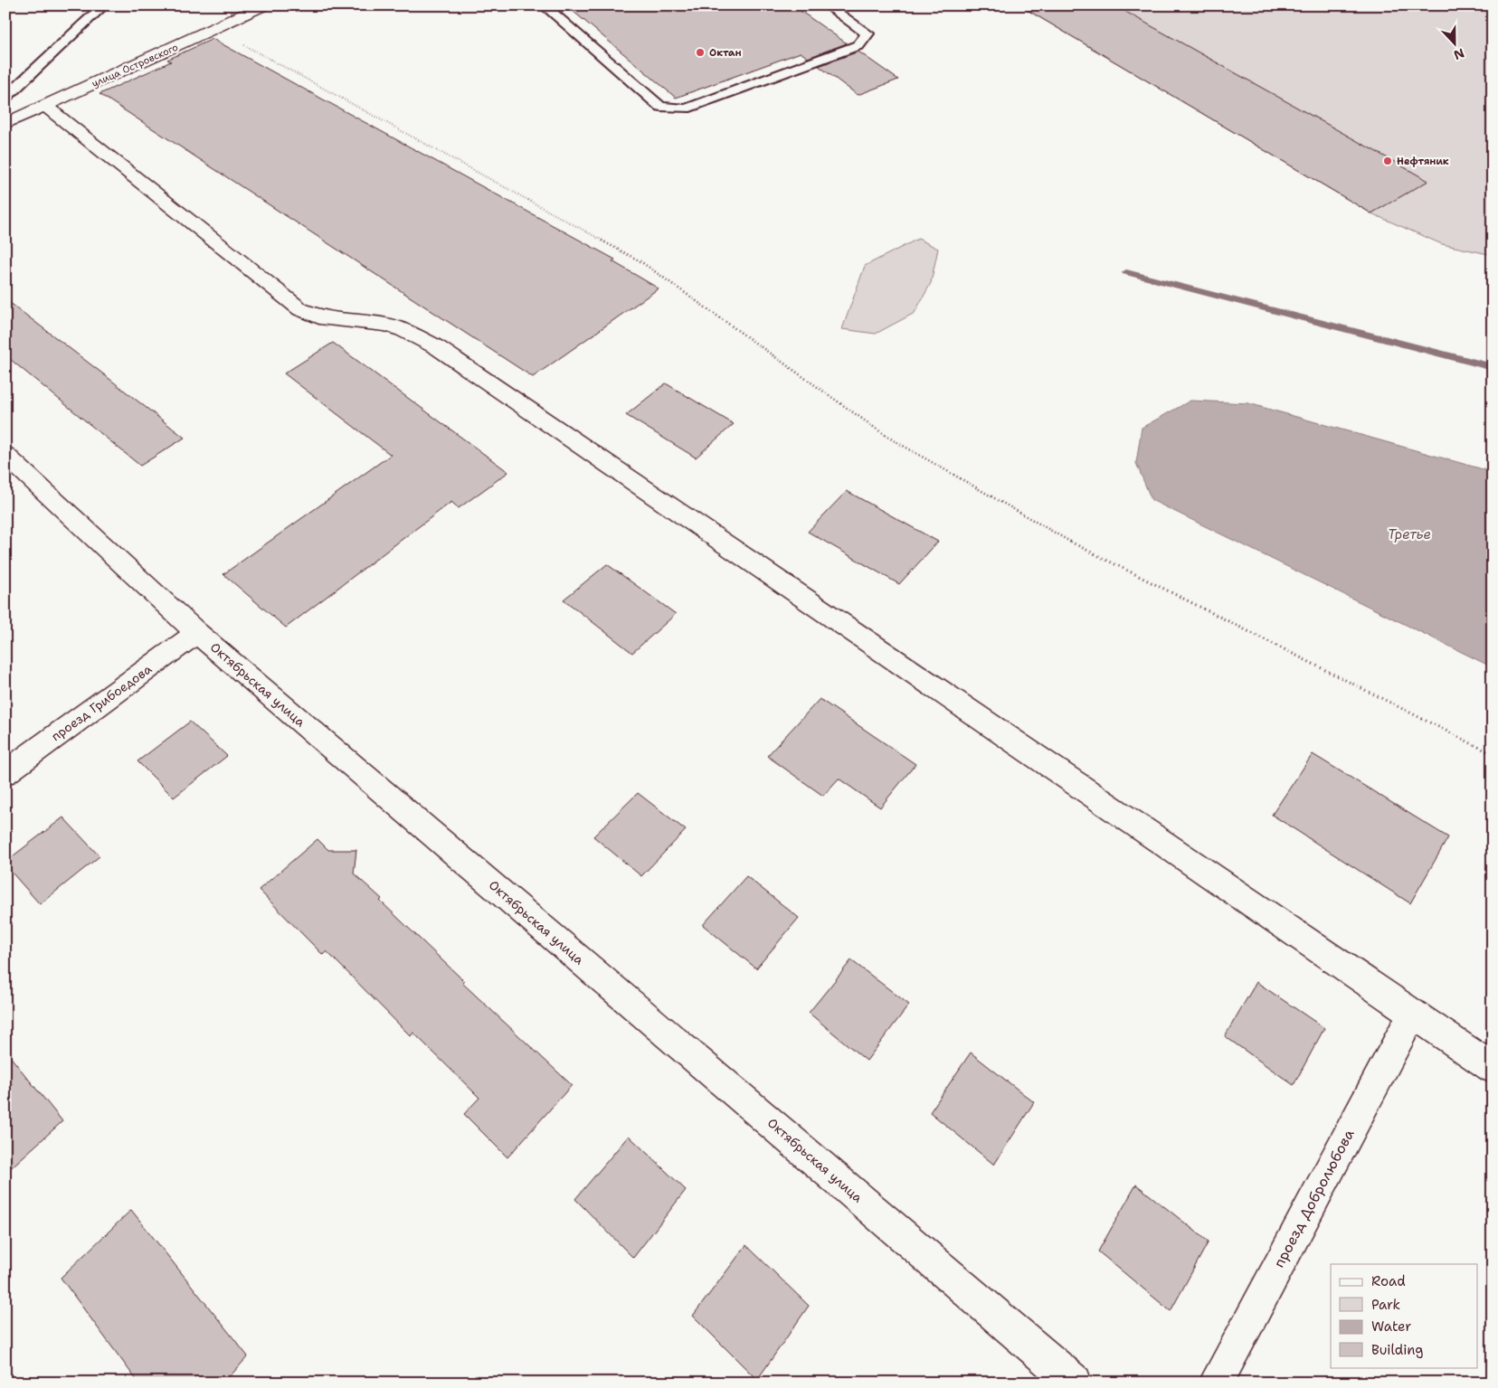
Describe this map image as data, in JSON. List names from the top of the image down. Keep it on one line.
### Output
{"streets":{"street":["улица Островского","Октябрьская улица","проезд Грибоедова","проезд Добролюбова"]},"crossings":[["Октябрьская улица","проезд Грибоедова"]],"water":["Третье"],"places":["Октан","Нефтяник"],"legend":["Road","Park","Water","Building"],"north":"bottom"}
